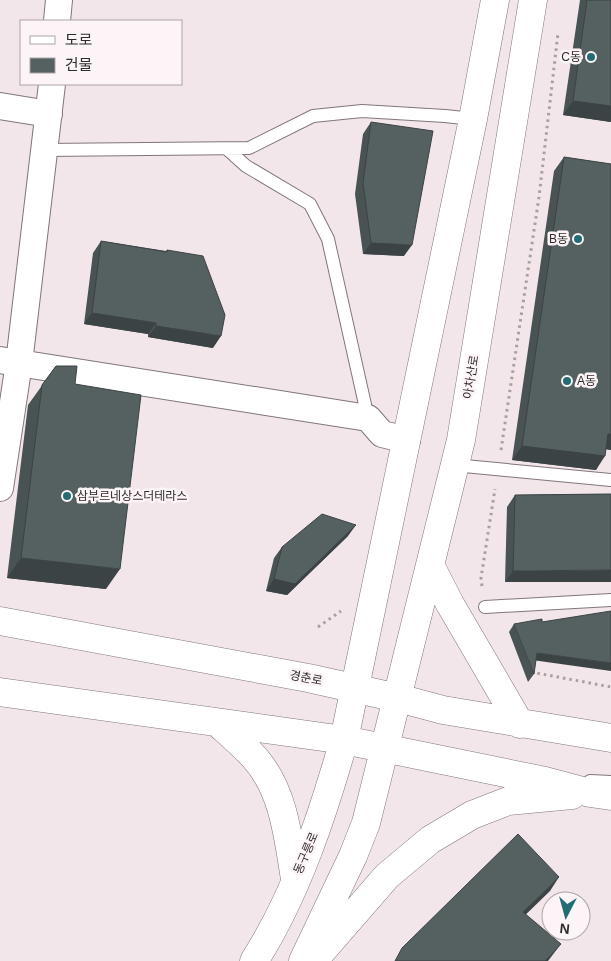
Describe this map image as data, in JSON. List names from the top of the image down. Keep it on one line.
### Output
{"streets":{"main road":["아차산로","경춘로","동구릉로"]},"crossings":[["아차산로","경춘로"]],"places":["C동","B동","A동","삼부르네상스더테라스"],"legend":["도로","건물"],"north":"bottom"}
